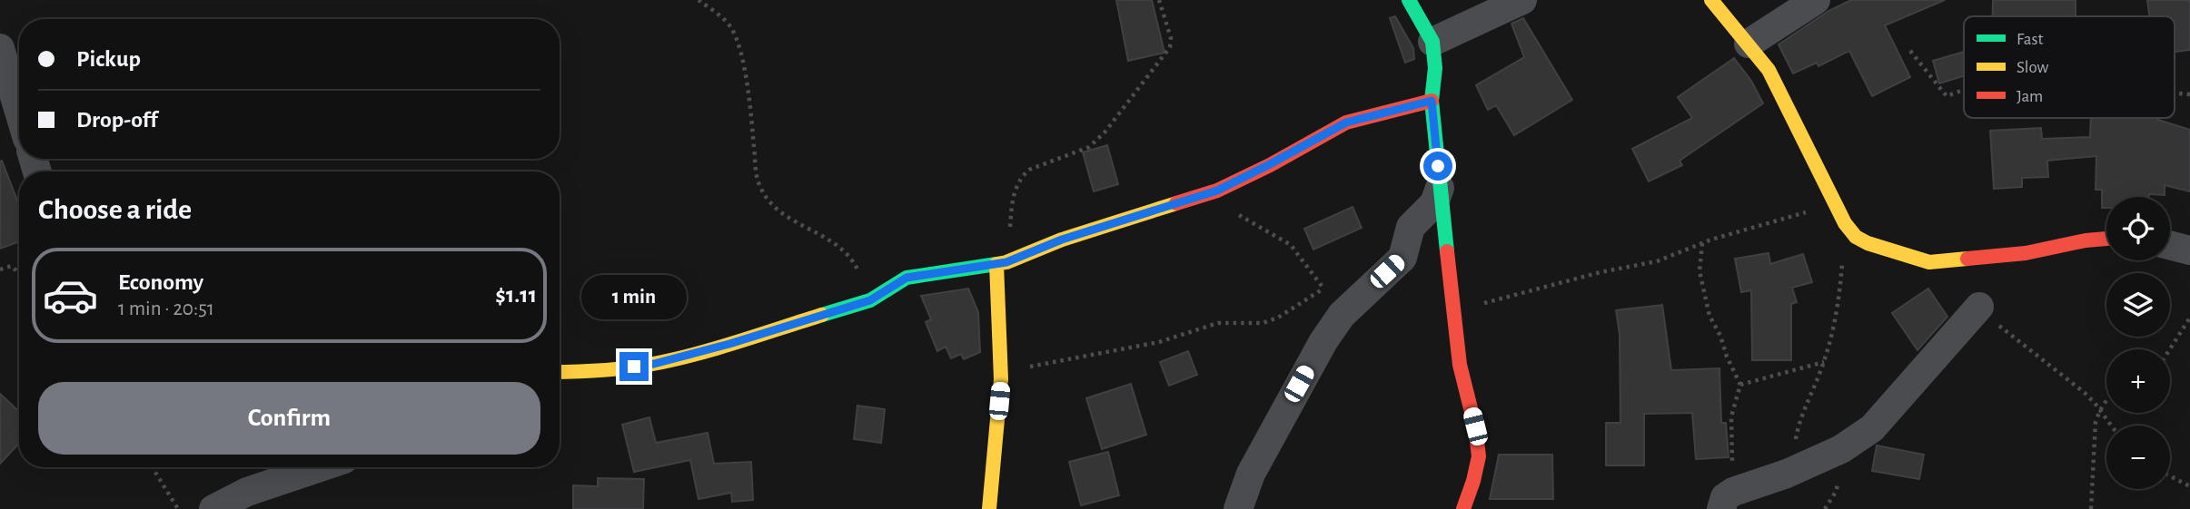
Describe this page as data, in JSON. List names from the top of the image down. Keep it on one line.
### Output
{"legend":["Fast","Slow","Jam"],"page":{"banner":["Pickup","Drop-off"],"heading":"Choose a ride","map_buttons":["+","−"],"list":[{"name":"Economy","note":"1 min · 20:51","value":"$1.11"}],"bubble":"1 min","buttons":"Confirm"}}
